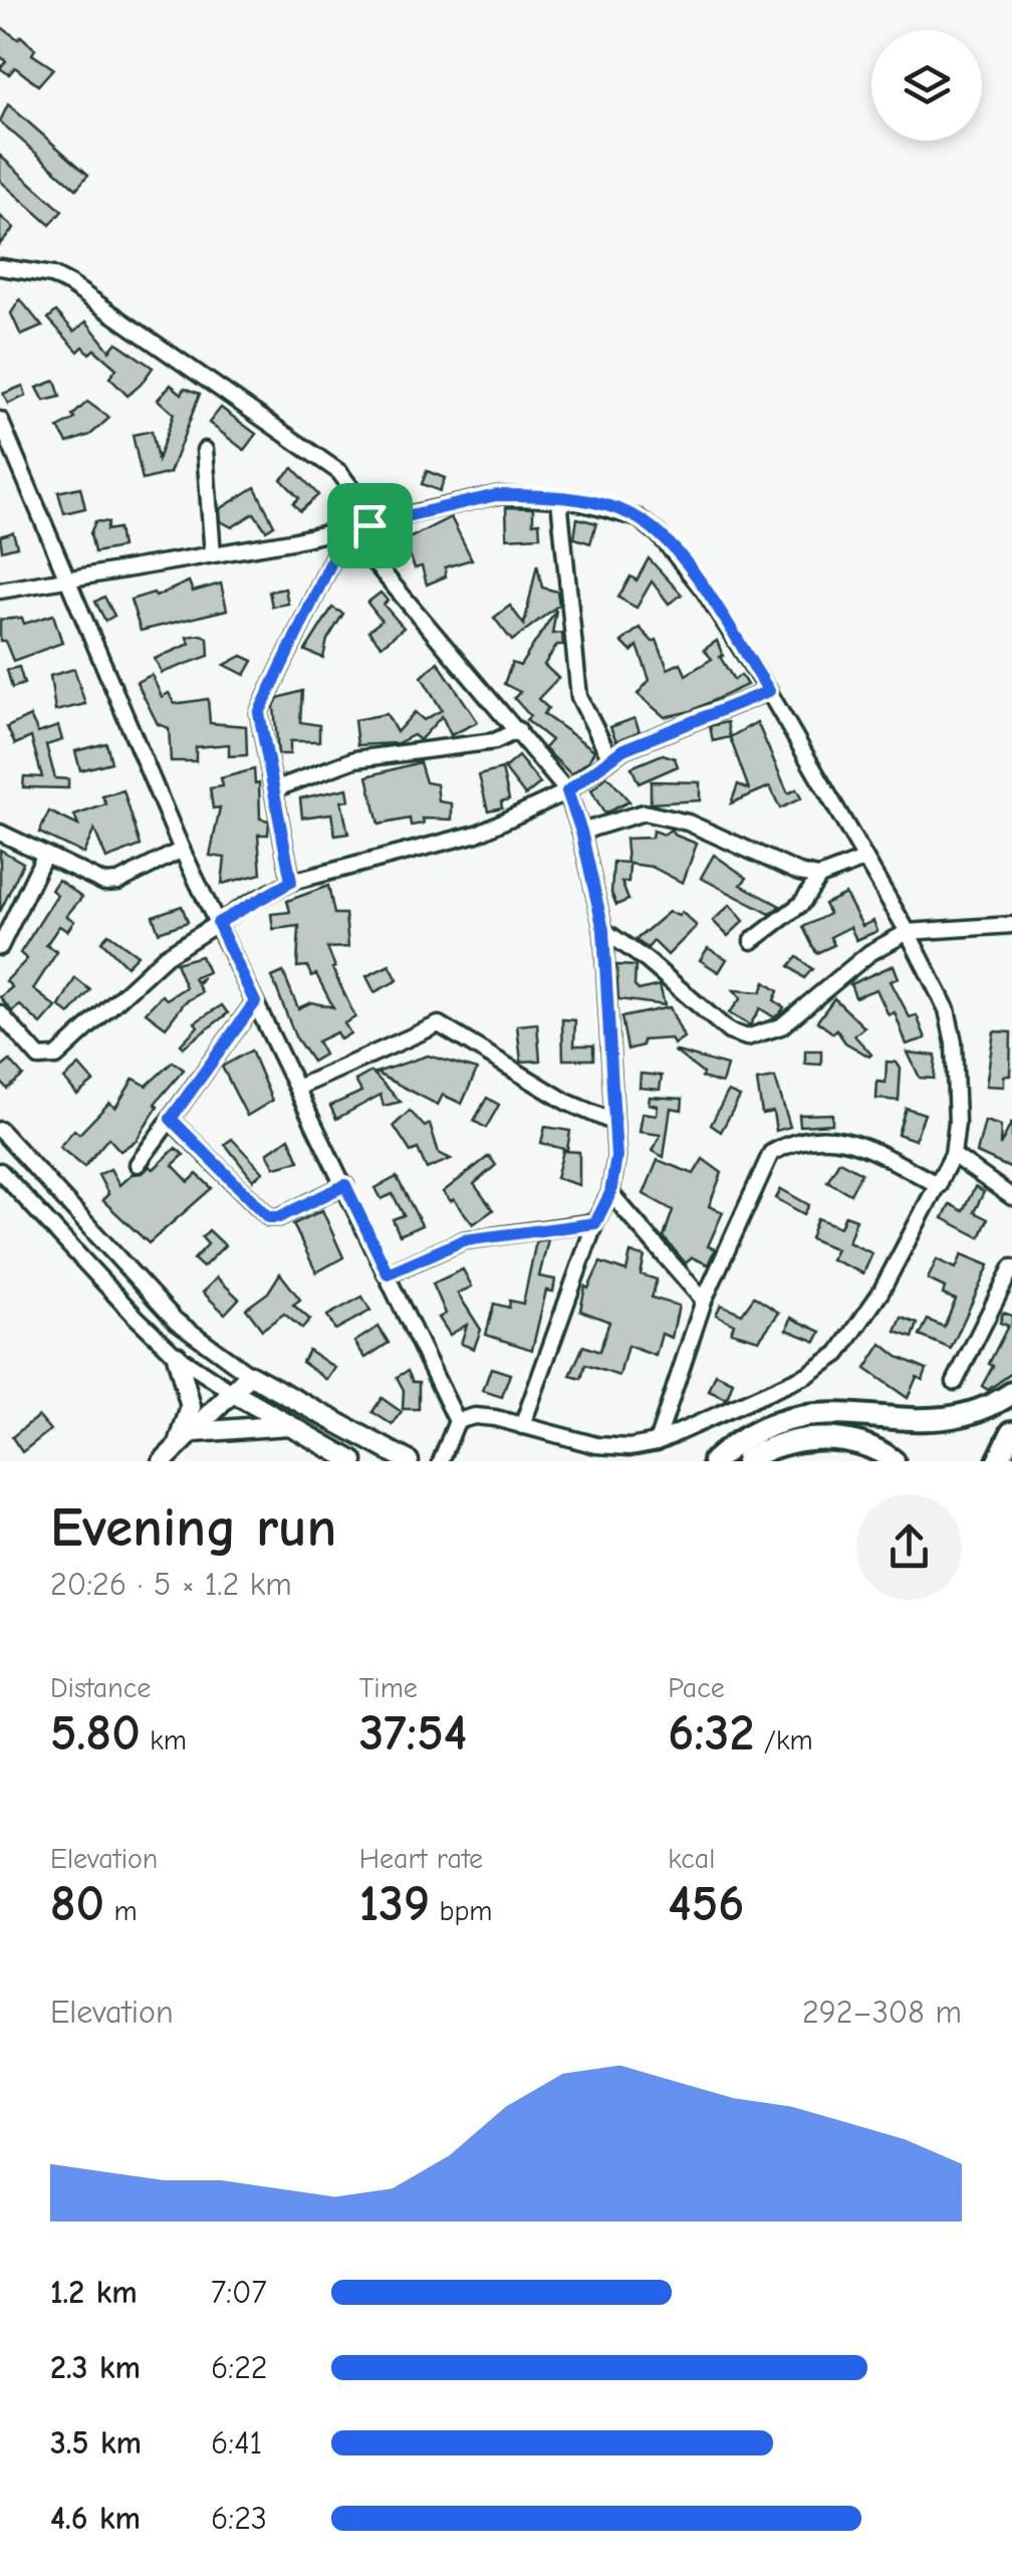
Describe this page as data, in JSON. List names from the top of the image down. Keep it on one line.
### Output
{"page":{"heading":["Evening run","20:26 · 5 × 1.2 km"],"stats":[["Distance","5.80 km"],["Time","37:54"],["Pace","6:32 /km"],["Elevation","80 m"],["Heart rate","139 bpm"],["kcal","456"]],"chart":["Elevation","292–308 m"],"list":[{"name":"1.2 km","note":"7:07"},{"name":"2.3 km","note":"6:22"},{"name":"3.5 km","note":"6:41"},{"name":"4.6 km","note":"6:23"}]}}
